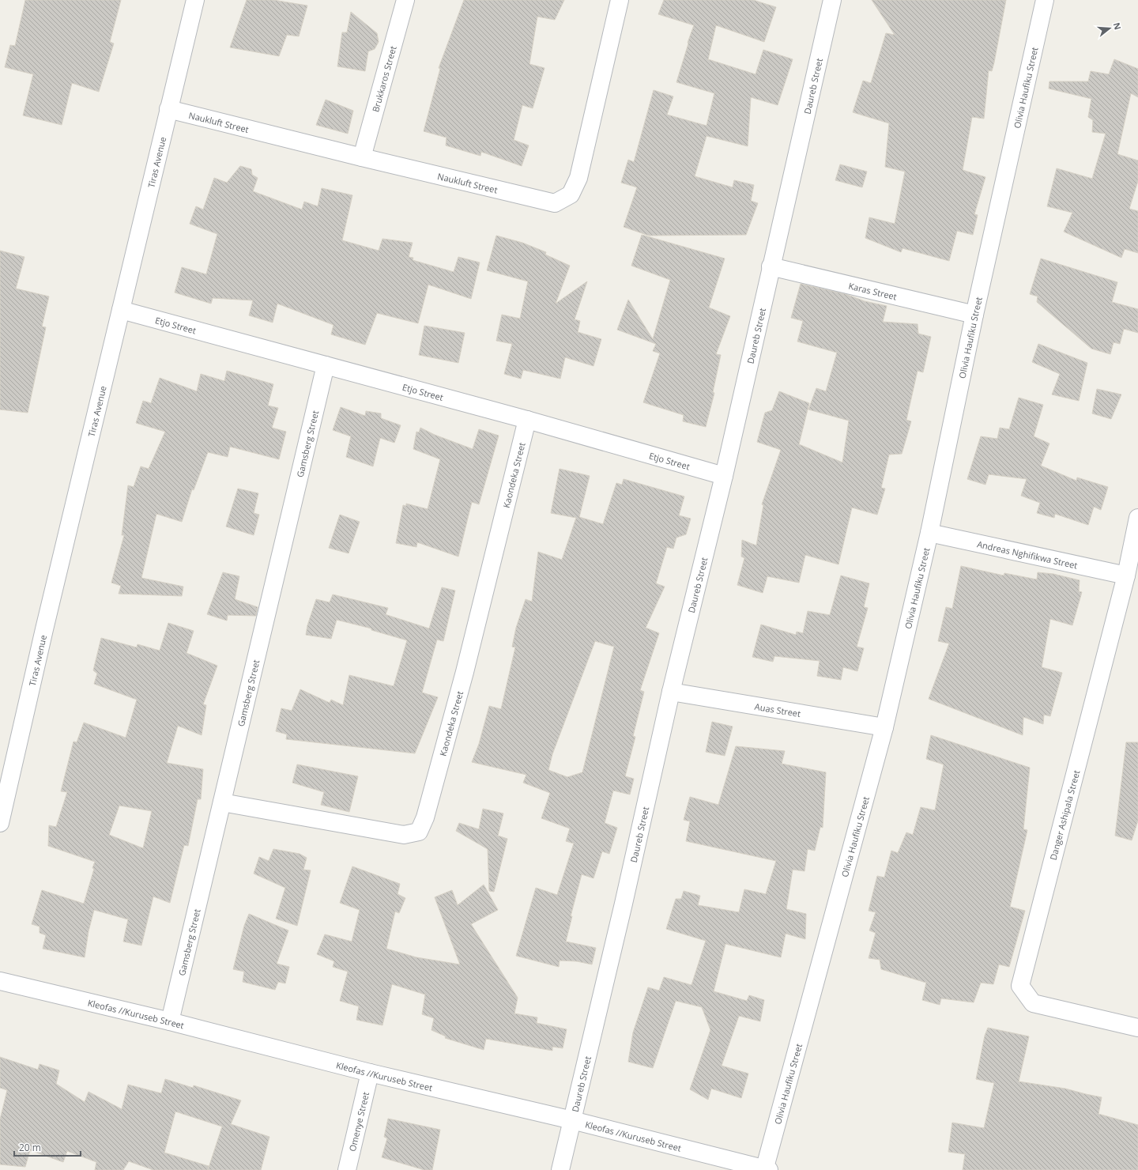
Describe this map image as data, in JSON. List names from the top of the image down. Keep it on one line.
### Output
{"streets":{"street":["Brukkaros Street","Daureb Street","Olivia Haufiku Street","Naukluft Street","Tiras Avenue","Karas Street","Etjo Street","Gamsberg Street","Kaondeka Street","Andreas Nghifikwa Street","Auas Street","Danger Ashipala Street","Kleofas //Kuruseb Street","Omenye Street"]},"crossings":[["Brukkaros Street","Naukluft Street"],["Daureb Street","Karas Street"],["Daureb Street","Etjo Street"],["Daureb Street","Auas Street"],["Daureb Street","Kleofas //Kuruseb Street"],["Olivia Haufiku Street","Karas Street"],["Olivia Haufiku Street","Andreas Nghifikwa Street"],["Olivia Haufiku Street","Auas Street"],["Olivia Haufiku Street","Kleofas //Kuruseb Street"],["Naukluft Street","Tiras Avenue"],["Tiras Avenue","Etjo Street"],["Etjo Street","Gamsberg Street"],["Etjo Street","Kaondeka Street"],["Gamsberg Street","Kaondeka Street"],["Gamsberg Street","Kleofas //Kuruseb Street"],["Andreas Nghifikwa Street","Danger Ashipala Street"],["Kleofas //Kuruseb Street","Omenye Street"]],"scale_bar":"20 m","north":"right"}
